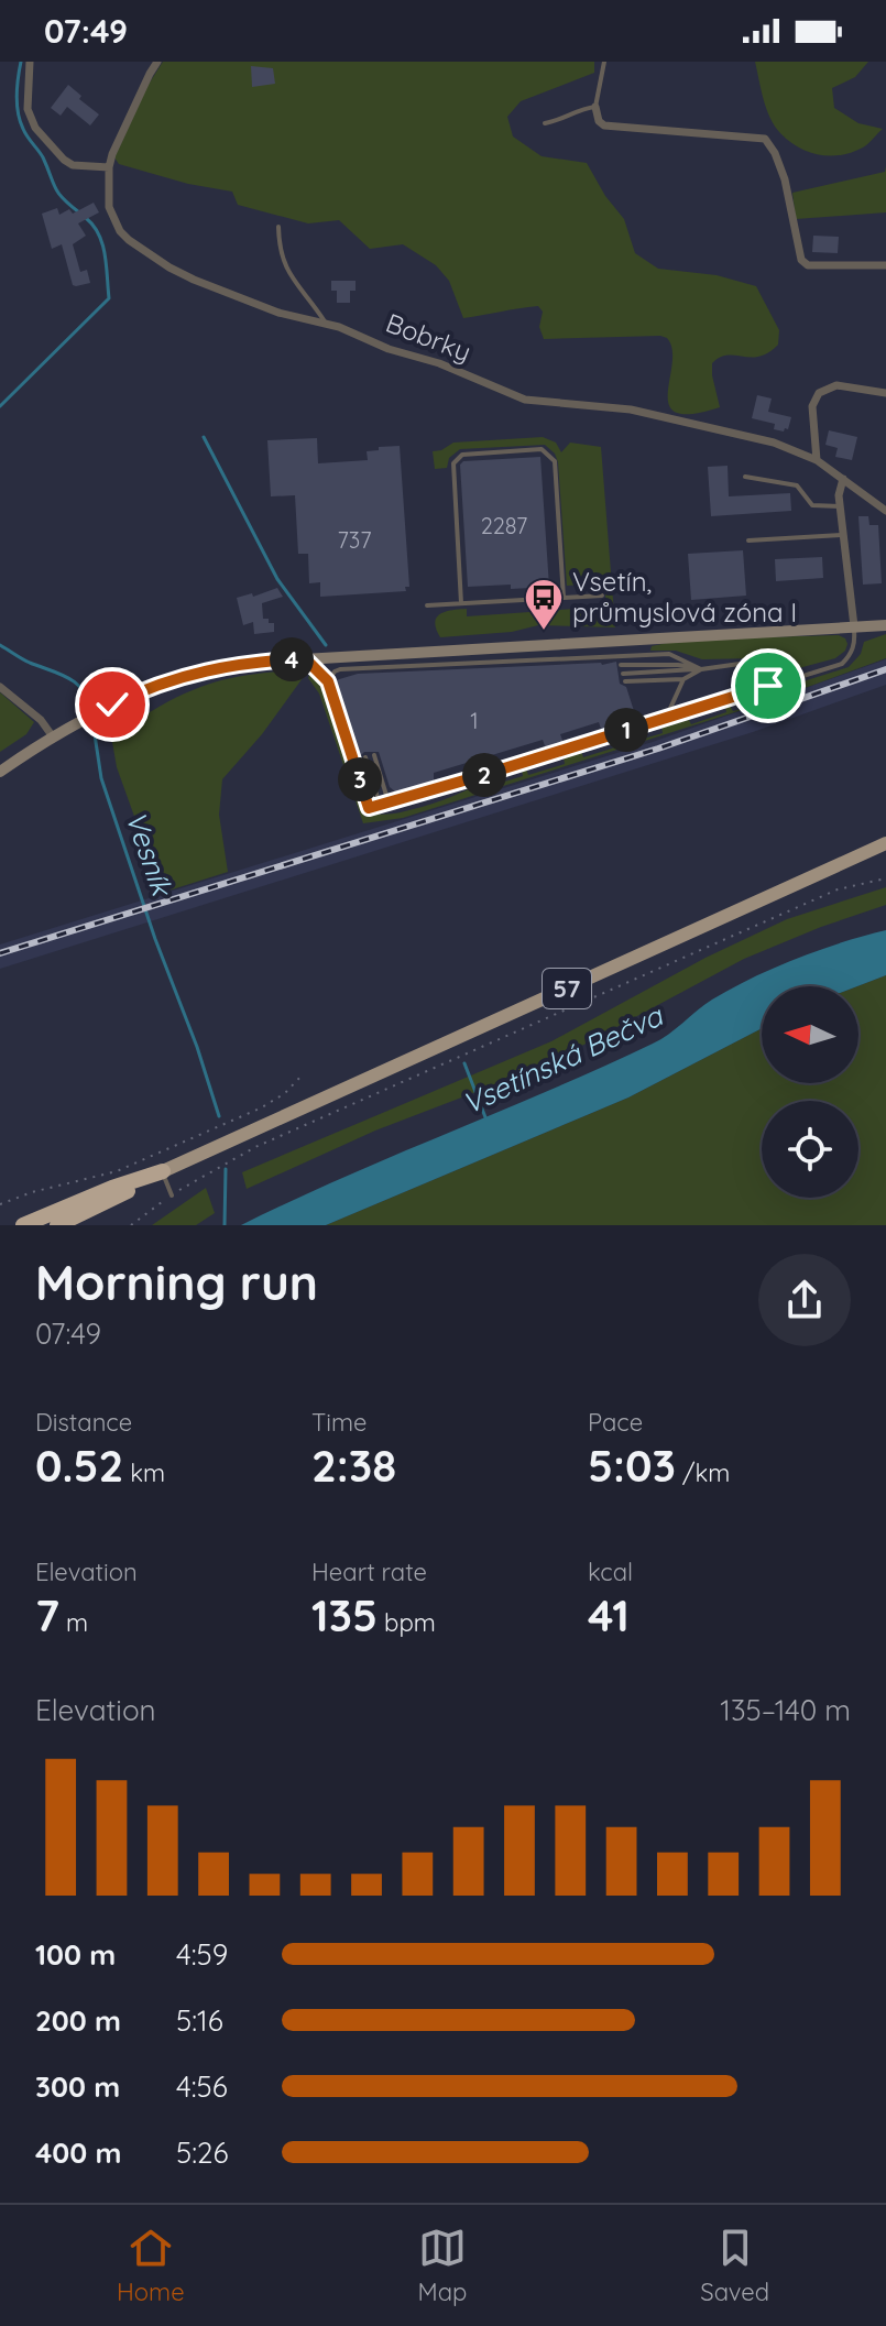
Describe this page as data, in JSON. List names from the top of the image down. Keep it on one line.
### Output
{"streets":{"highway":["57"],"street":["Bobrky"]},"water":["Vesník","Vsetínská Bečva"],"places":{"bus stop":["Vsetín, průmyslová zóna I"]},"house_numbers":["2287","737","1"],"north":"left","page":{"status":"07:49","pins":["4","1","2","3"],"heading":["Morning run","07:49"],"stats":[["Distance","0.52 km"],["Time","2:38"],["Pace","5:03 /km"],["Elevation","7 m"],["Heart rate","135 bpm"],["kcal","41"]],"chart":["Elevation","135–140 m"],"list":[{"name":"100 m","note":"4:59"},{"name":"200 m","note":"5:16"},{"name":"300 m","note":"4:56"},{"name":"400 m","note":"5:26"}],"tabs":["Home","Map","Saved"]}}
